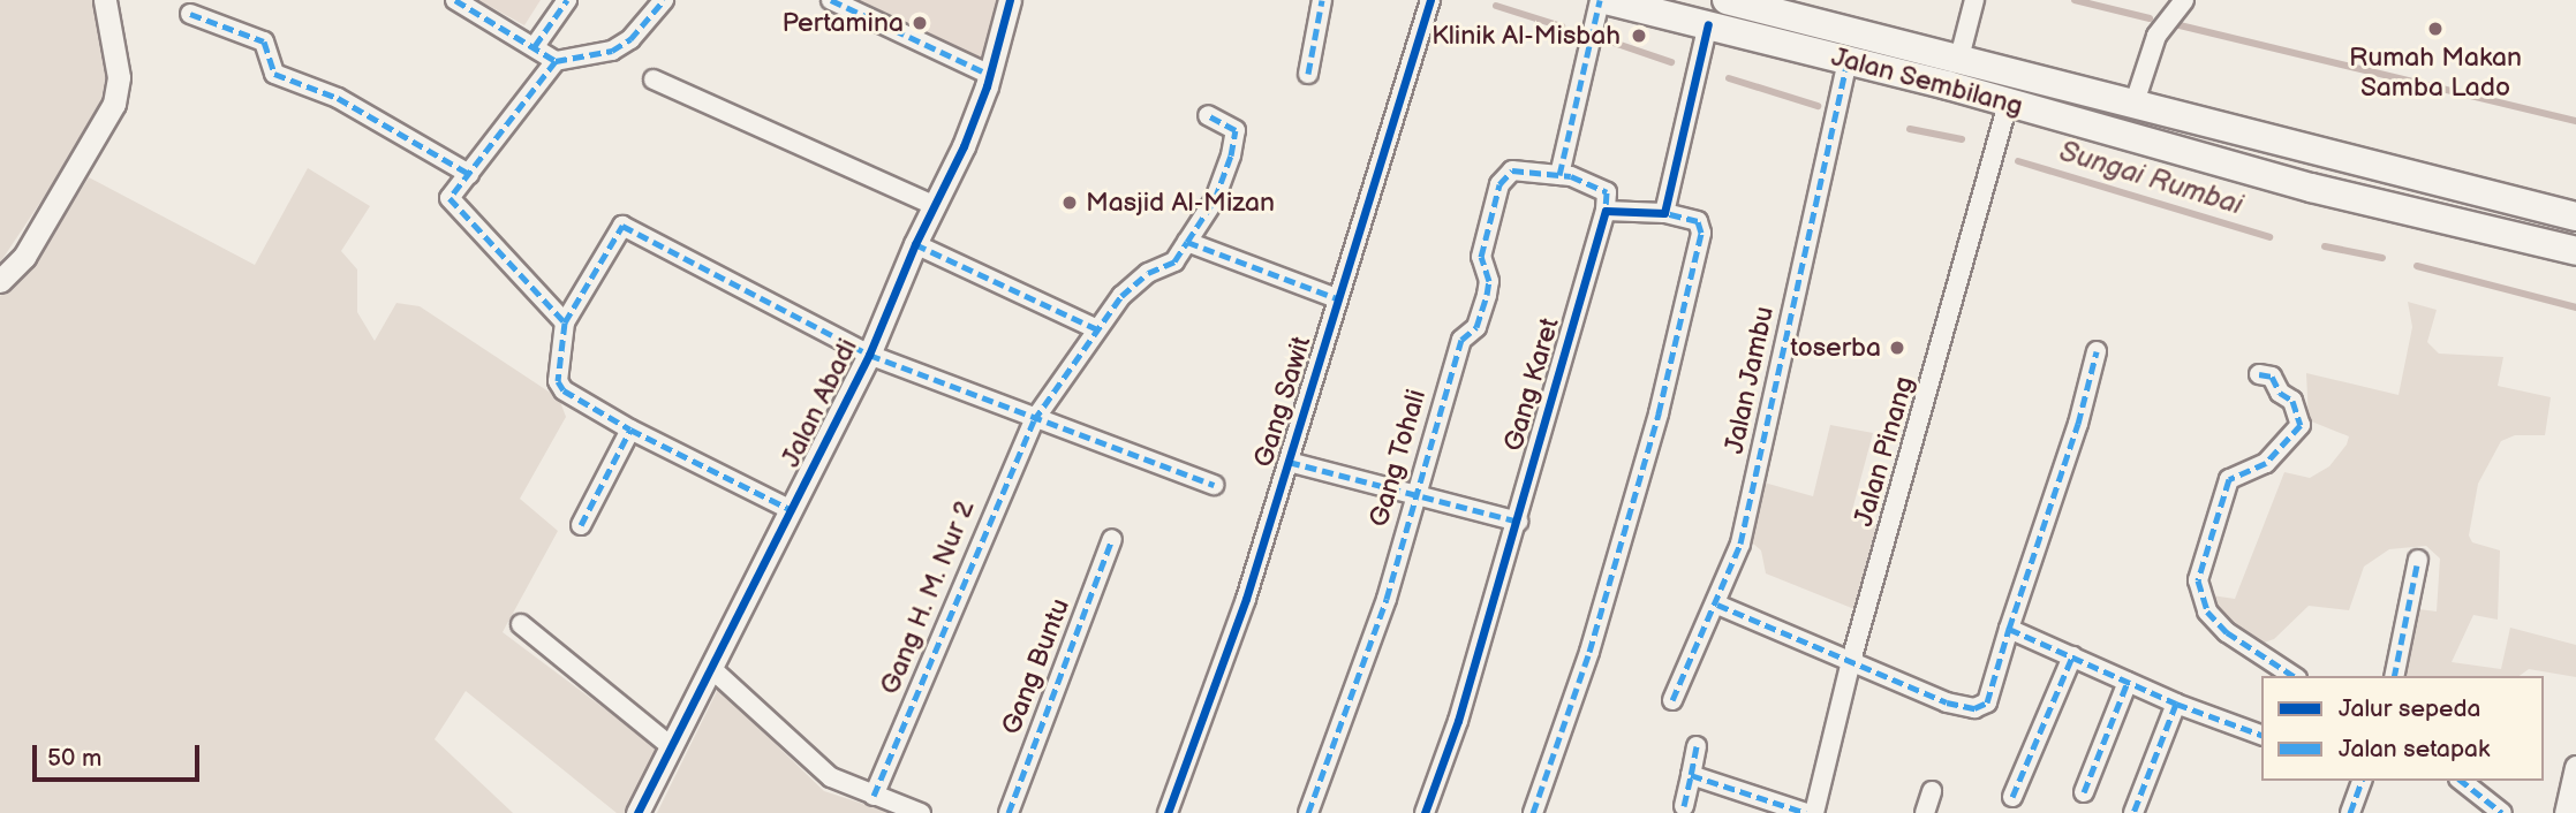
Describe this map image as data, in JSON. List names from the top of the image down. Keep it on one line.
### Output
{"streets":{"main road":["Jalan Sembilang"],"street":["Jalan Jambu","Gang Karet","Gang Sawit","Jalan Abadi","Jalan Pinang","Gang Tohali","Gang H. M. Nur 2","Gang Buntu"]},"crossings":[["Jalan Sembilang","Jalan Jambu"],["Jalan Sembilang","Jalan Pinang"],["Gang Karet","Gang Tohali"]],"water":["Sungai Rumbai"],"places":["Pertamina","Rumah Makan Samba Lado","Klinik Al-Misbah","Masjid Al-Mizan","toserba"],"legend":["Jalur sepeda","Jalan setapak"],"scale_bar":"50 m"}
